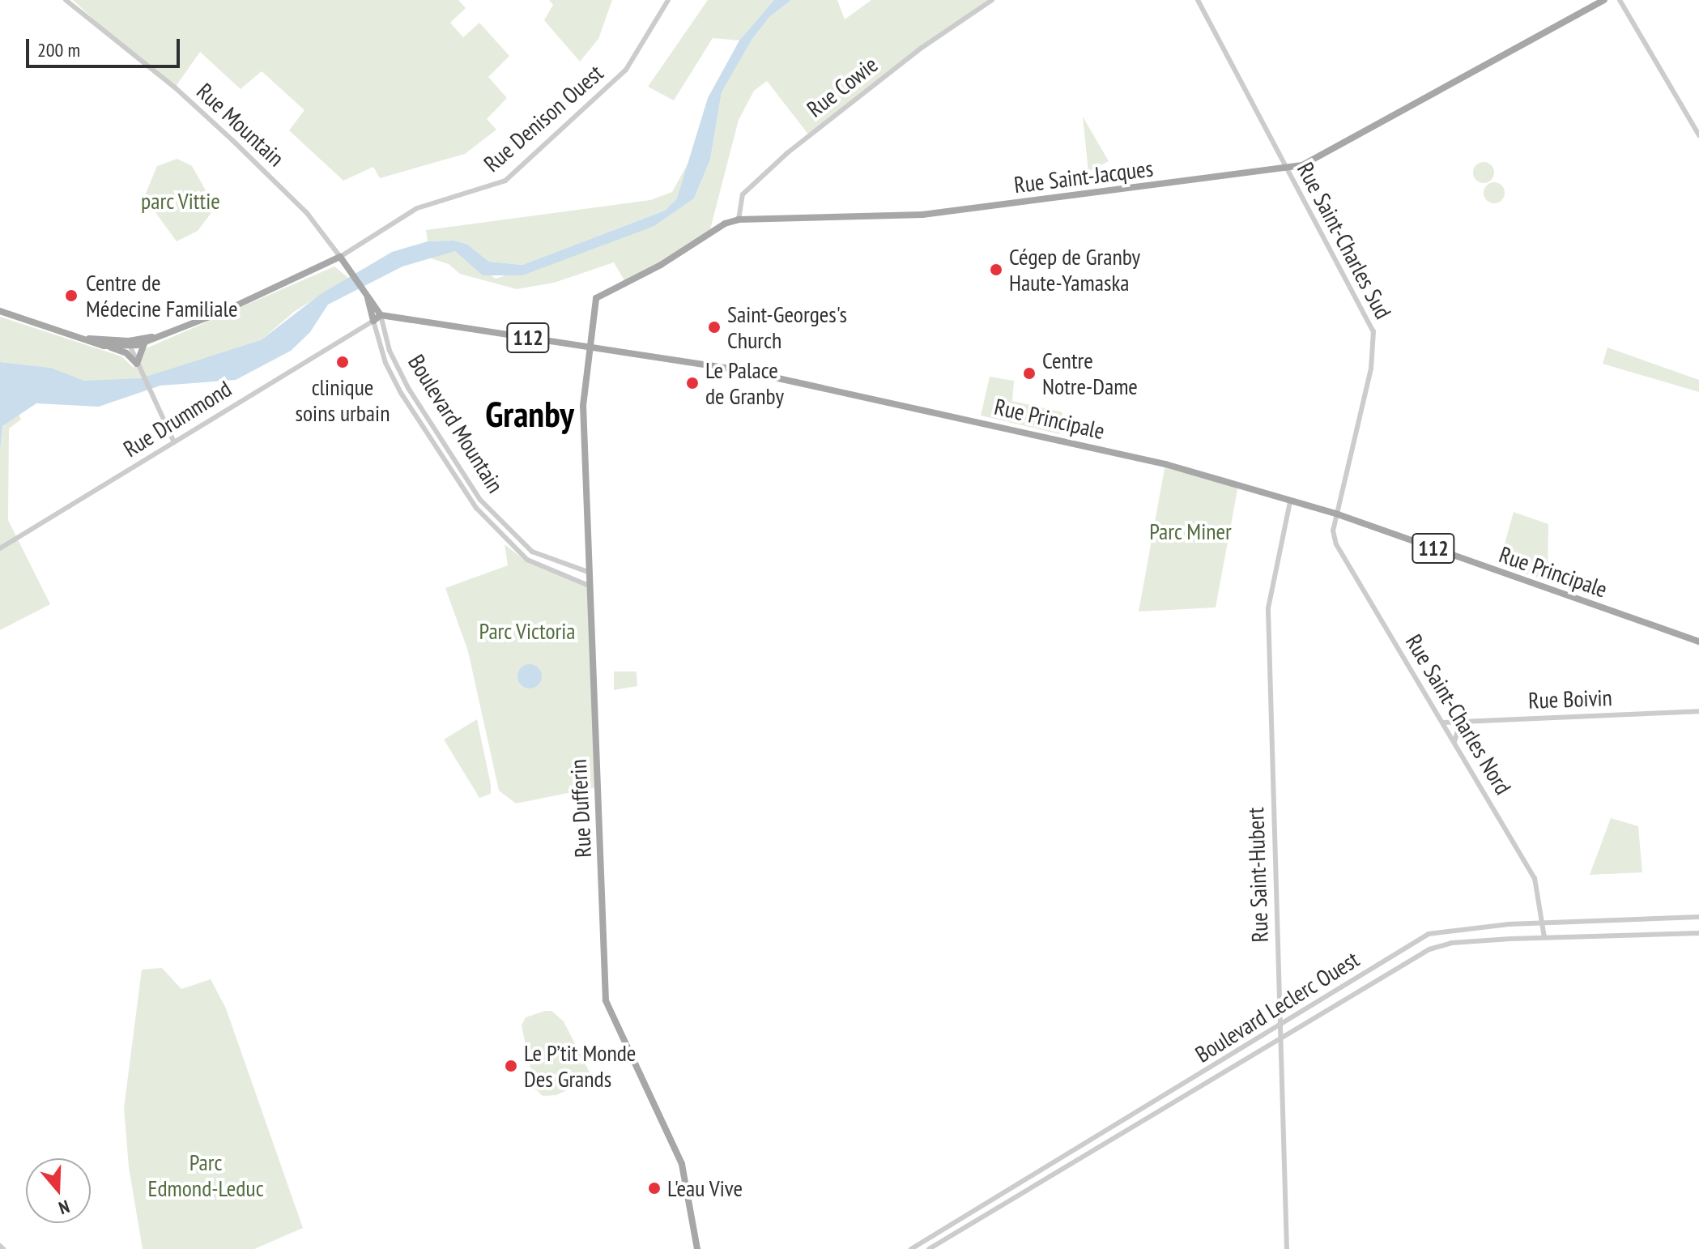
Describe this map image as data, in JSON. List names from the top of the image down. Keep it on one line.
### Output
{"streets":{"main road":["Rue Mountain","Rue Saint-Jacques","112","Rue Principale","Rue Dufferin"],"street":["Rue Cowie","Rue Denison Ouest","Rue Saint-Charles Sud","Rue Drummond","Boulevard Mountain","Rue Boivin","Rue Saint-Charles Nord","Rue Saint-Hubert","Boulevard Leclerc Ouest"]},"crossings":[["Rue Cowie","Rue Saint-Jacques"],["Rue Denison Ouest","Rue Mountain"],["Rue Mountain","Rue Drummond"],["Rue Mountain","Rue Principale"],["Rue Mountain","Boulevard Mountain"],["Rue Saint-Jacques","Rue Saint-Charles Sud"],["Rue Saint-Jacques","Rue Principale"],["Rue Saint-Jacques","Rue Dufferin"],["Rue Saint-Charles Sud","Rue Principale"],["Rue Saint-Charles Sud","Rue Saint-Charles Nord"],["Rue Drummond","Boulevard Mountain"],["Rue Principale","Boulevard Mountain"],["Rue Principale","Rue Saint-Charles Nord"],["Rue Principale","Rue Dufferin"],["Rue Principale","Rue Saint-Hubert"],["Boulevard Mountain","Rue Dufferin"],["Rue Boivin","Rue Saint-Charles Nord"],["Rue Saint-Charles Nord","Boulevard Leclerc Ouest"],["Rue Saint-Hubert","Boulevard Leclerc Ouest"]],"districts":["Granby"],"parks":["parc Vittie","Parc Miner","Parc Victoria","Parc Edmond-Leduc"],"places":["Cégep de Granby Haute-Yamaska","Centre de Médecine Familiale","Saint-Georges's Church","clinique soins urbain","Centre Notre-Dame","Le Palace de Granby","Le P’tit Monde Des Grands","L'eau Vive"],"scale_bar":"200 m","north":"bottom"}
